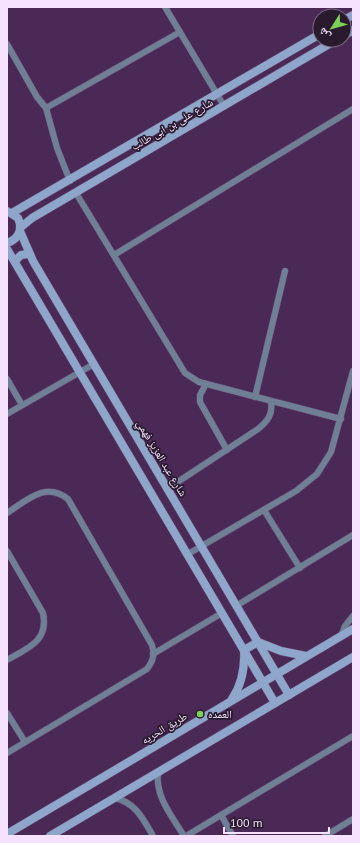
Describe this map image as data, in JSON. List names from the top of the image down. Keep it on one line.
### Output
{"streets":{"street":["شارع على بن ابى طالب","شارع عبد العزيز فهمي","طريق الحريه"]},"crossings":[["شارع على بن ابى طالب","شارع عبد العزيز فهمي"],["شارع عبد العزيز فهمي","طريق الحريه"]],"places":["العمده"],"scale_bar":"100 m","north":"bottom left"}
